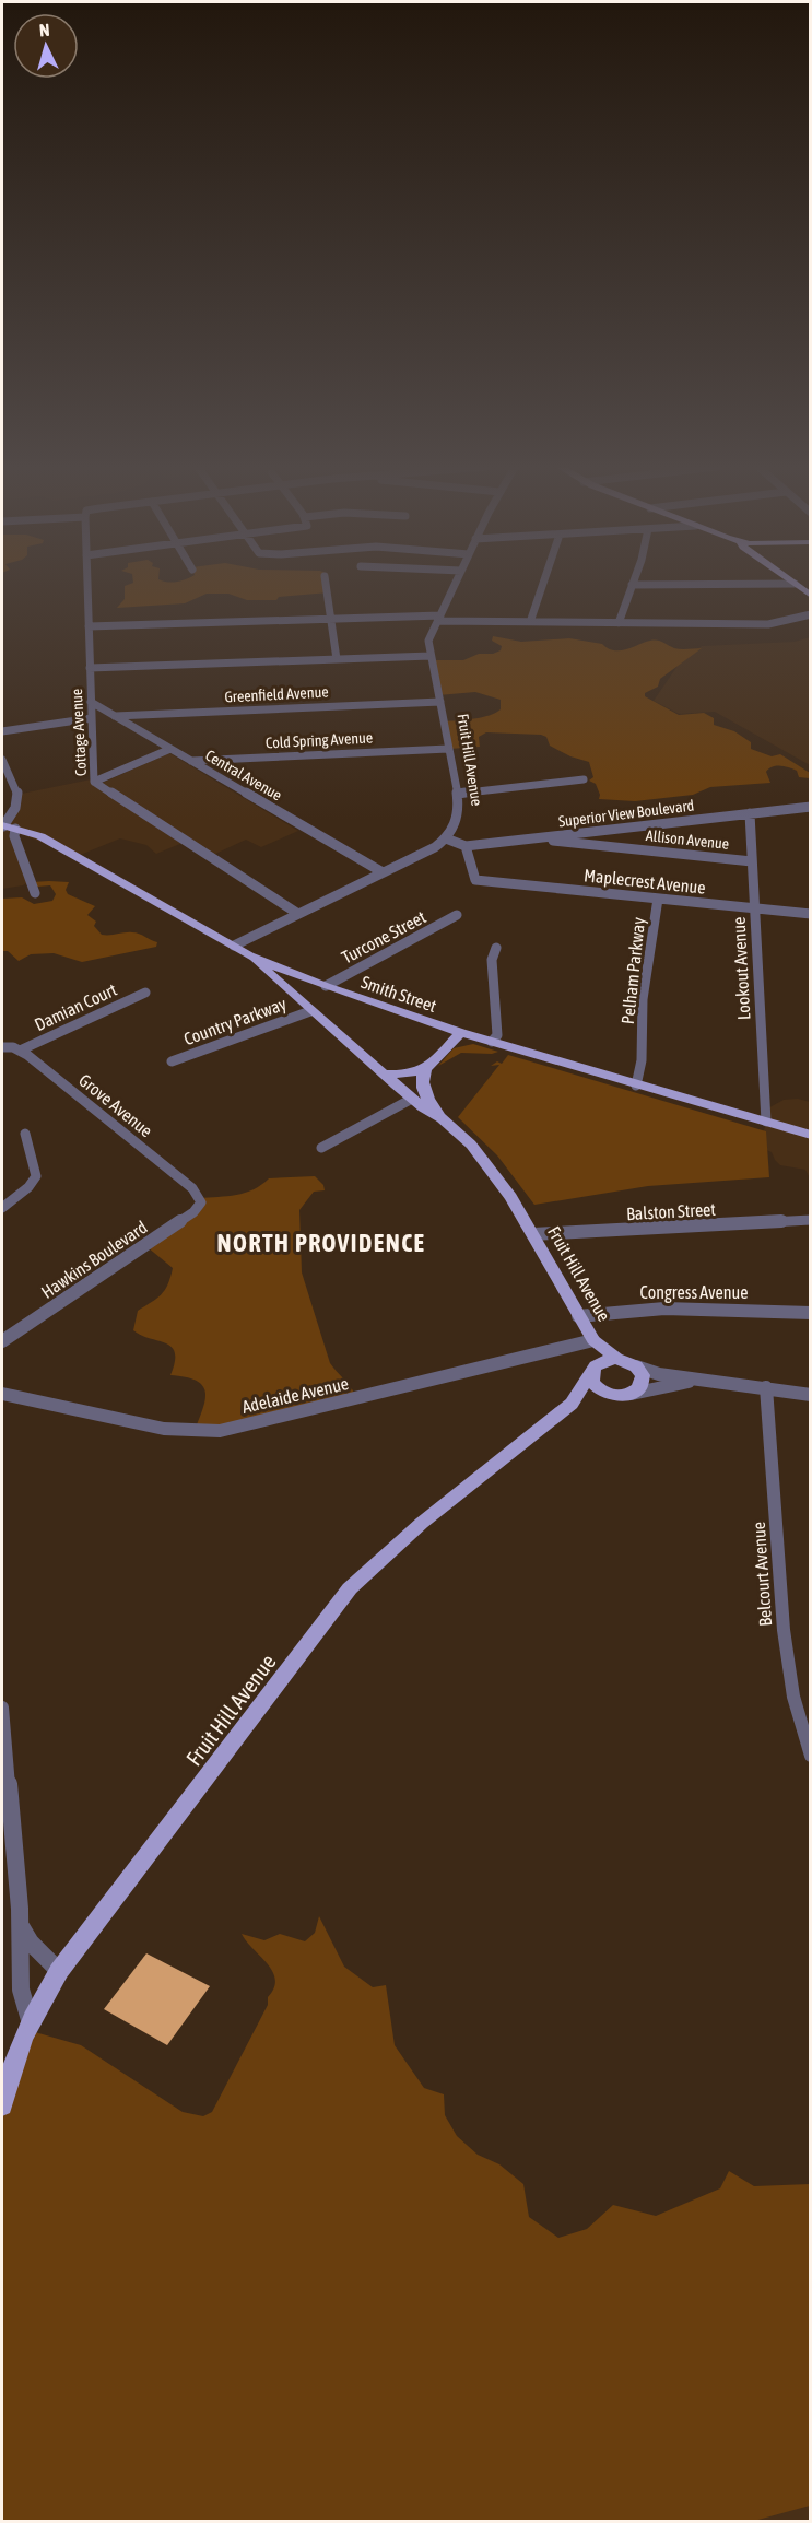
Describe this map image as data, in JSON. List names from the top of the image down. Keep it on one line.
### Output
{"streets":{"main road":["Fruit Hill Avenue","Smith Street"],"street":["Greenfield Avenue","Cottage Avenue","Cold Spring Avenue","Central Avenue","Superior View Boulevard","Allison Avenue","Maplecrest Avenue","Turcone Street","Lookout Avenue","Pelham Parkway","Damian Court","Country Parkway","Grove Avenue","Balston Street","Hawkins Boulevard","Congress Avenue","Adelaide Avenue","Belcourt Avenue"]},"crossings":[["Greenfield Avenue","Fruit Hill Avenue"],["Greenfield Avenue","Central Avenue"],["Cottage Avenue","Central Avenue"],["Cold Spring Avenue","Fruit Hill Avenue"],["Cold Spring Avenue","Central Avenue"],["Fruit Hill Avenue","Superior View Boulevard"],["Fruit Hill Avenue","Smith Street"],["Fruit Hill Avenue","Country Parkway"],["Fruit Hill Avenue","Balston Street"],["Fruit Hill Avenue","Congress Avenue"],["Fruit Hill Avenue","Adelaide Avenue"],["Superior View Boulevard","Allison Avenue"],["Superior View Boulevard","Maplecrest Avenue"],["Superior View Boulevard","Lookout Avenue"],["Allison Avenue","Lookout Avenue"],["Maplecrest Avenue","Lookout Avenue"],["Maplecrest Avenue","Pelham Parkway"],["Turcone Street","Smith Street"],["Lookout Avenue","Smith Street"],["Pelham Parkway","Smith Street"],["Damian Court","Grove Avenue"],["Grove Avenue","Hawkins Boulevard"]],"districts":["NORTH PROVIDENCE"],"north":"top"}
